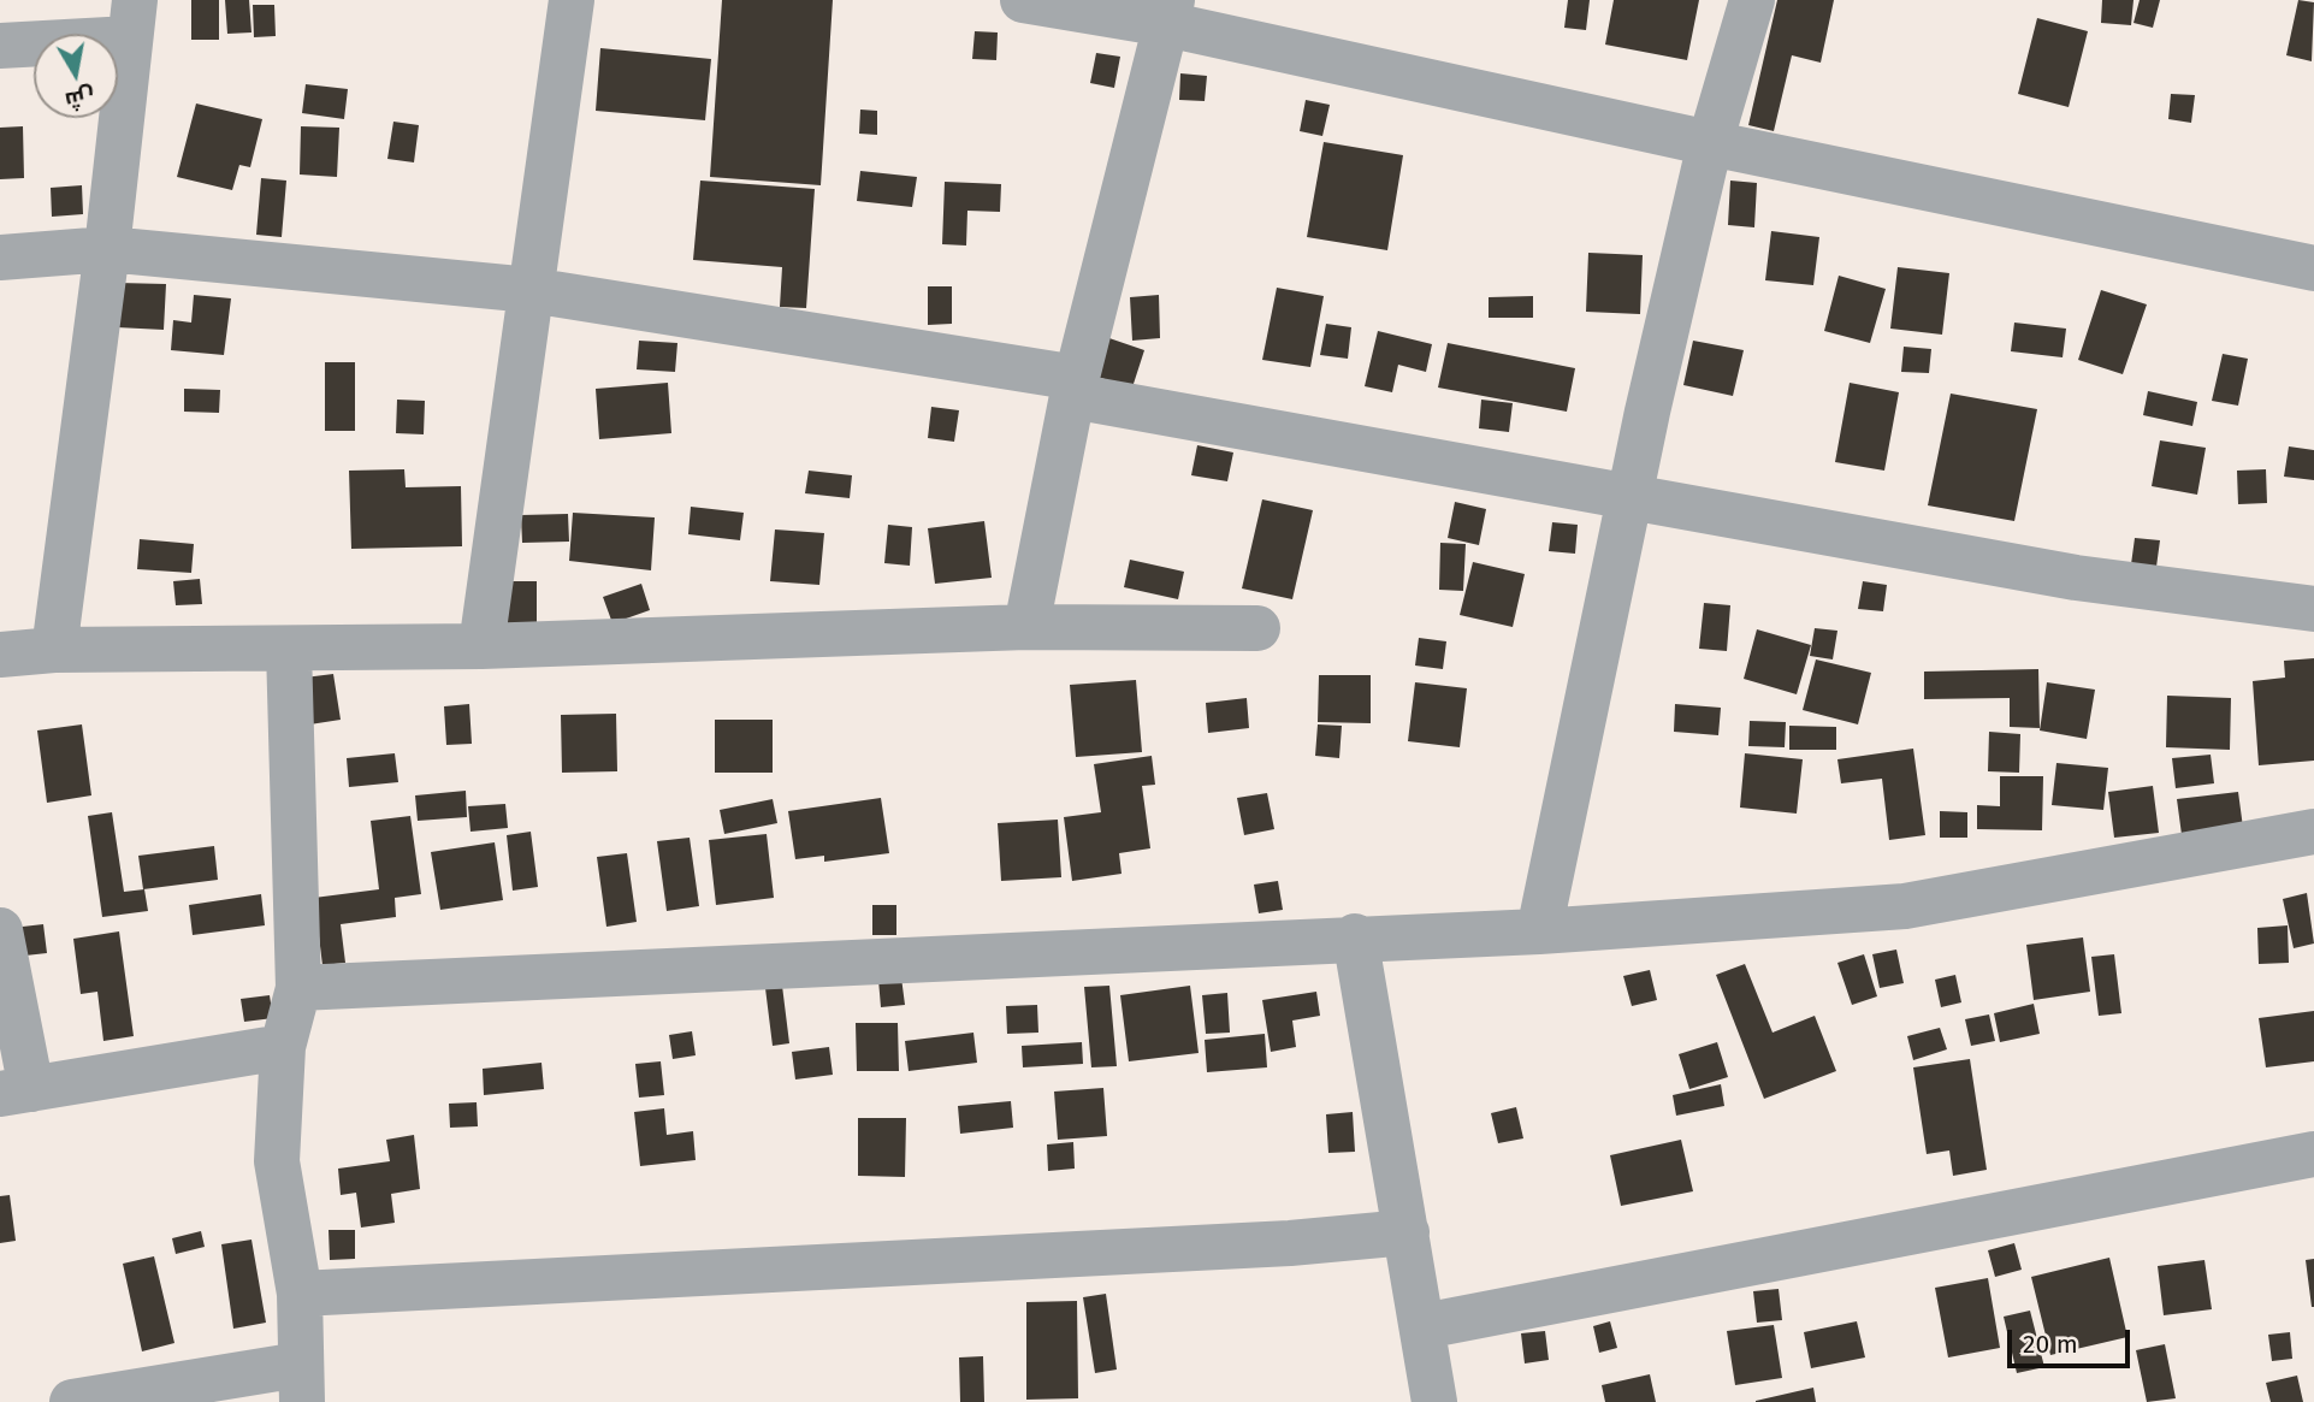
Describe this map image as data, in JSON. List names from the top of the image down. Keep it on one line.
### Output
{"scale_bar":"20 m","north":"bottom"}
